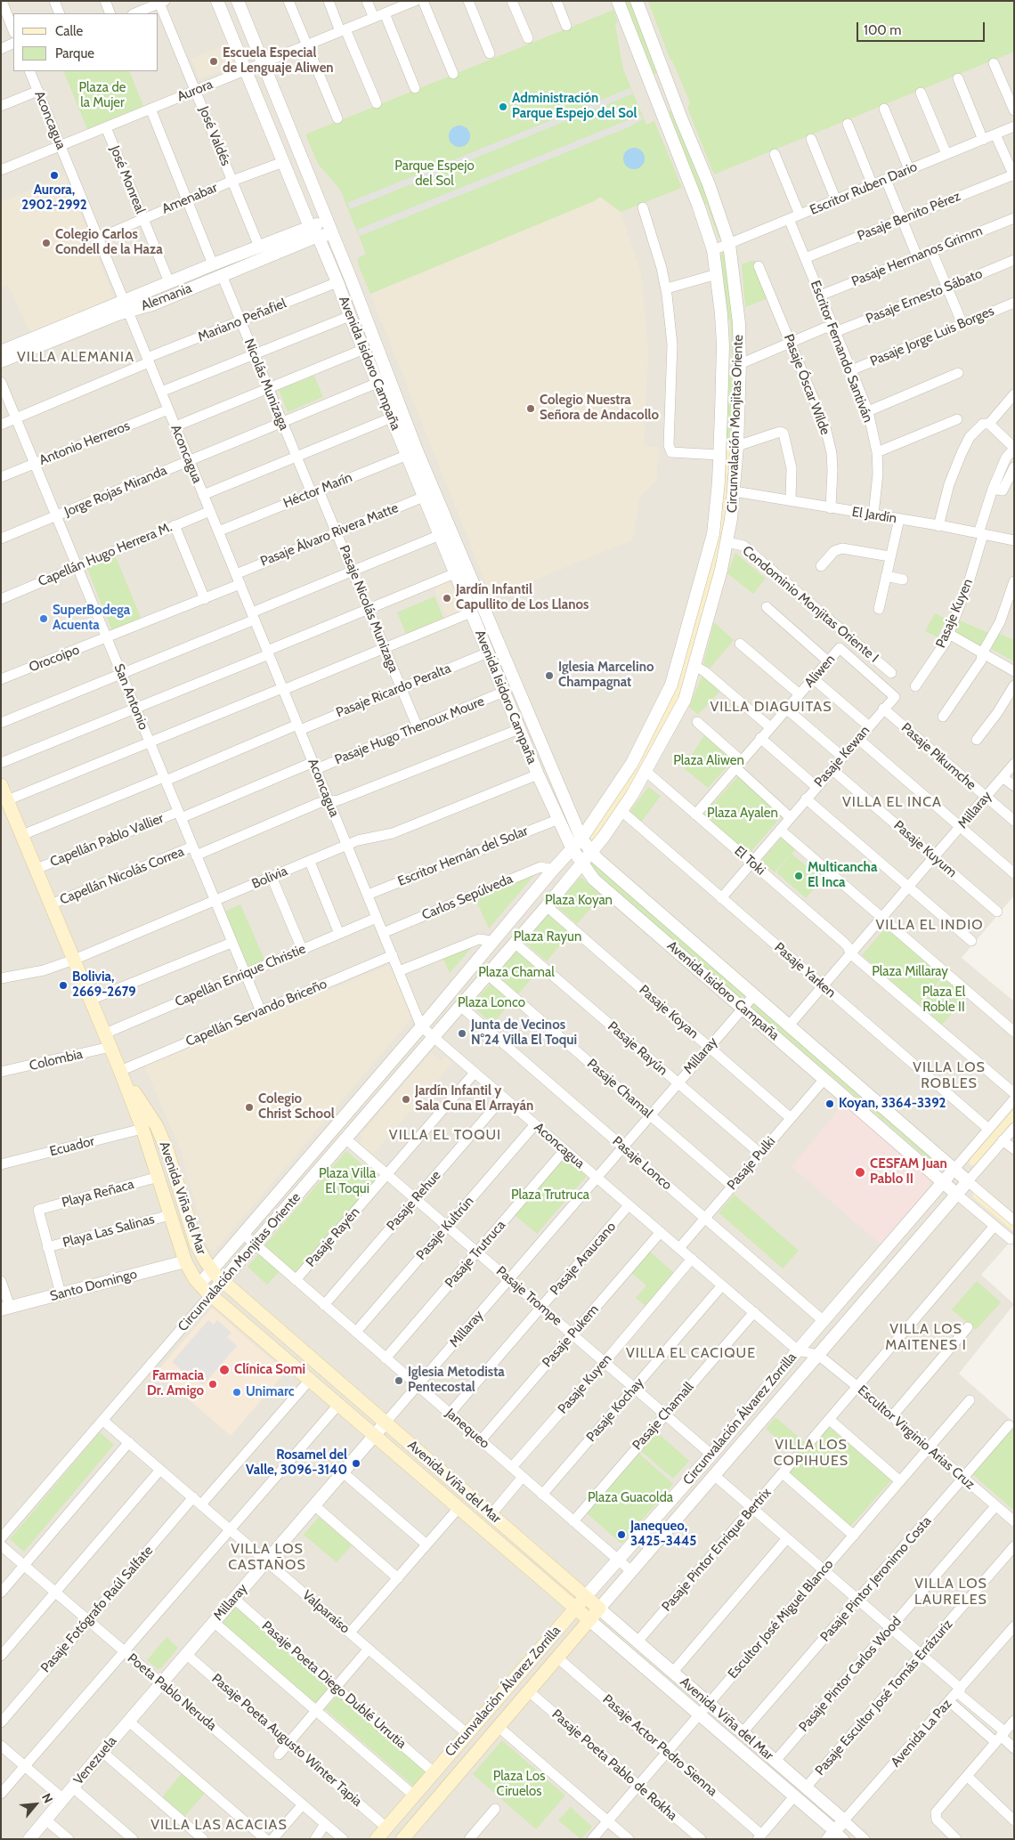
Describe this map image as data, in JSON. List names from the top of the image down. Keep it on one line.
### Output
{"streets":{"main road":["Avenida Viña del Mar","Circunvalación Álvarez Zorrilla"],"street":["Aurora","Aconcagua","José Valdés","José Monreal","Escritor Ruben Dario","Amenabar","Pasaje Benito Pérez","Pasaje Hermanos Grimm","Pasaje Ernesto Sábato","Alemania","Mariano Peñafiel","Pasaje Jorge Luis Borges","Escritor Fernando Santiván","Avenida Isidoro Campaña","Nicolás Munizaga","Pasaje Óscar Wilde","Circunvalación Monjitas Oriente","Antonio Herreros","Héctor Marín","Jorge Rojas Miranda","El Jardín","Pasaje Álvaro Rivera Matte","Capellán Hugo Herrera M.","Condominio Monjitas Oriente I","Pasaje Nicolás Munizaga","Pasaje Kuyen","Orocoipo","Aliwen","Pasaje Ricardo Peralta","San Antonio","Pasaje Hugo Thenoux Moure","Pasaje Kewan","Pasaje Pikumche","Millaray","Capellán Pablo Vallier","Pasaje Kuyum","Escritor Hernán del Solar","El Toki","Capellán Nicolás Correa","Bolivia","Carlos Sepúlveda","Pasaje Yarken","Capellán Enrique Christie","Pasaje Koyan","Capellán Servando Briceño","Pasaje Rayún","Colombia","Pasaje Chamal","Ecuador","Pasaje Lonco","Pasaje Pulki","Playa Reñaca","Pasaje Rehue","Pasaje Kultrún","Playa Las Salinas","Pasaje Rayén","Pasaje Trutruca","Pasaje Araucano","Santo Domingo","Pasaje Trompe","Pasaje Pukem","Pasaje Kochay","Pasaje Chamall","Janequeo","Escultor Virginio Arias Cruz","Pasaje Pintor Enrique Bertrix","Pasaje Pintor Jeronimo Costa","Pasaje Fotógrafo Raúl Salfate","Valparaíso","Escultor José Miguel Blanco","Pasaje Pintor Carlos Wood","Pasaje Poeta Diego Dublé Urrutia","Poeta Pablo Neruda","Pasaje Escultor José Tomás Errázuriz","Avenida La Paz","Pasaje Poeta Augusto Winter Tapia","Pasaje Actor Pedro Sienna","Venezuela","Pasaje Poeta Pablo de Rokha"]},"crossings":[["Aurora","Aconcagua"],["Aurora","José Valdés"],["Aurora","José Monreal"],["Aurora","Avenida Isidoro Campaña"],["Aconcagua","Amenabar"],["Aconcagua","Alemania"],["Aconcagua","Mariano Peñafiel"],["Aconcagua","Circunvalación Monjitas Oriente"],["Aconcagua","Antonio Herreros"],["Aconcagua","Héctor Marín"],["Aconcagua","Jorge Rojas Miranda"],["Aconcagua","Pasaje Álvaro Rivera Matte"],["Aconcagua","Capellán Hugo Herrera M."],["Aconcagua","Pasaje Kuyen"],["Aconcagua","Orocoipo"],["Aconcagua","Pasaje Ricardo Peralta"],["Aconcagua","Pasaje Hugo Thenoux Moure"],["Aconcagua","Millaray"],["Aconcagua","Capellán Pablo Vallier"],["Aconcagua","Escritor Hernán del Solar"],["Aconcagua","Capellán Nicolás Correa"],["Aconcagua","Bolivia"],["Aconcagua","Carlos Sepúlveda"],["Aconcagua","Capellán Enrique Christie"],["Aconcagua","Capellán Servando Briceño"],["Aconcagua","Pasaje Pulki"],["Aconcagua","Pasaje Rehue"],["Aconcagua","Pasaje Kultrún"],["Aconcagua","Pasaje Rayén"],["Aconcagua","Pasaje Trutruca"],["Aconcagua","Pasaje Araucano"],["Aconcagua","Pasaje Pukem"],["Aconcagua","Pasaje Kochay"],["Aconcagua","Pasaje Chamall"],["Aconcagua","Circunvalación Álvarez Zorrilla"],["Aconcagua","Escultor Virginio Arias Cruz"],["José Valdés","Amenabar"],["José Valdés","Alemania"],["José Monreal","Amenabar"],["José Monreal","Alemania"],["Escritor Ruben Dario","Escritor Fernando Santiván"],["Escritor Ruben Dario","Circunvalación Monjitas Oriente"],["Amenabar","Avenida Isidoro Campaña"],["Pasaje Benito Pérez","Escritor Fernando Santiván"],["Pasaje Hermanos Grimm","Escritor Fernando Santiván"],["Pasaje Ernesto Sábato","Escritor Fernando Santiván"],["Pasaje Ernesto Sábato","Pasaje Óscar Wilde"],["Pasaje Ernesto Sábato","Circunvalación Monjitas Oriente"],["Alemania","Avenida Isidoro Campaña"],["Alemania","Nicolás Munizaga"],["Mariano Peñafiel","Avenida Isidoro Campaña"],["Mariano Peñafiel","Nicolás Munizaga"],["Mariano Peñafiel","San Antonio"],["Pasaje Jorge Luis Borges","Escritor Fernando Santiván"],["Escritor Fernando Santiván","El Jardín"],["Avenida Isidoro Campaña","Circunvalación Monjitas Oriente"],["Avenida Isidoro Campaña","Héctor Marín"],["Avenida Isidoro Campaña","Jorge Rojas Miranda"],["Avenida Isidoro Campaña","Pasaje Álvaro Rivera Matte"],["Avenida Isidoro Campaña","Pasaje Ricardo Peralta"],["Avenida Isidoro Campaña","Pasaje Hugo Thenoux Moure"],["Avenida Isidoro Campaña","Millaray"],["Avenida Isidoro Campaña","Escritor Hernán del Solar"],["Avenida Isidoro Campaña","Capellán Nicolás Correa"],["Avenida Isidoro Campaña","Bolivia"],["Avenida Isidoro Campaña","Pasaje Pulki"],["Avenida Isidoro Campaña","Circunvalación Álvarez Zorrilla"],["Nicolás Munizaga","Héctor Marín"],["Nicolás Munizaga","Jorge Rojas Miranda"],["Nicolás Munizaga","Pasaje Nicolás Munizaga"],["Pasaje Óscar Wilde","El Jardín"],["Circunvalación Monjitas Oriente","El Jardín"],["Circunvalación Monjitas Oriente","Condominio Monjitas Oriente I"],["Circunvalación Monjitas Oriente","El Toki"],["Circunvalación Monjitas Oriente","Carlos Sepúlveda"],["Circunvalación Monjitas Oriente","Pasaje Yarken"],["Circunvalación Monjitas Oriente","Pasaje Koyan"],["Circunvalación Monjitas Oriente","Pasaje Rayún"],["Circunvalación Monjitas Oriente","Pasaje Chamal"],["Circunvalación Monjitas Oriente","Pasaje Lonco"],["Circunvalación Monjitas Oriente","Avenida Viña del Mar"],["Circunvalación Monjitas Oriente","Pasaje Trompe"],["Circunvalación Monjitas Oriente","Janequeo"],["Circunvalación Monjitas Oriente","Valparaíso"],["Antonio Herreros","San Antonio"],["Héctor Marín","Pasaje Nicolás Munizaga"],["Jorge Rojas Miranda","San Antonio"],["El Jardín","Pasaje Kuyen"],["Pasaje Álvaro Rivera Matte","Pasaje Nicolás Munizaga"],["Capellán Hugo Herrera M.","San Antonio"],["Pasaje Nicolás Munizaga","Pasaje Ricardo Peralta"],["Pasaje Nicolás Munizaga","Pasaje Hugo Thenoux Moure"],["Pasaje Kuyen","Pasaje Trompe"],["Pasaje Kuyen","Janequeo"],["Orocoipo","San Antonio"],["Aliwen","Pasaje Kewan"],["Aliwen","El Toki"],["Pasaje Ricardo Peralta","San Antonio"],["Pasaje Ricardo Peralta","Avenida Viña del Mar"],["San Antonio","Capellán Pablo Vallier"],["San Antonio","Capellán Nicolás Correa"],["San Antonio","Bolivia"],["San Antonio","Capellán Enrique Christie"],["San Antonio","Capellán Servando Briceño"],["Pasaje Hugo Thenoux Moure","Capellán Pablo Vallier"],["Pasaje Kewan","Pasaje Pikumche"],["Pasaje Kewan","Pasaje Kuyum"],["Pasaje Kewan","El Toki"],["Pasaje Pikumche","Millaray"],["Millaray","Pasaje Kuyum"],["Millaray","El Toki"],["Millaray","Pasaje Yarken"],["Millaray","Pasaje Koyan"],["Millaray","Pasaje Rayún"],["Millaray","Pasaje Chamal"],["Millaray","Pasaje Lonco"],["Millaray","Avenida Viña del Mar"],["Millaray","Pasaje Trompe"],["Millaray","Janequeo"],["Millaray","Valparaíso"],["Millaray","Pasaje Poeta Diego Dublé Urrutia"],["Millaray","Poeta Pablo Neruda"],["Millaray","Pasaje Poeta Augusto Winter Tapia"],["Millaray","Venezuela"],["Capellán Pablo Vallier","Avenida Viña del Mar"],["Capellán Nicolás Correa","Avenida Viña del Mar"],["Bolivia","Avenida Viña del Mar"],["Pasaje Yarken","Circunvalación Álvarez Zorrilla"],["Capellán Enrique Christie","Avenida Viña del Mar"],["Pasaje Koyan","Pasaje Pulki"],["Capellán Servando Briceño","Avenida Viña del Mar"],["Pasaje Rayún","Pasaje Pulki"],["Colombia","Avenida Viña del Mar"],["Pasaje Chamal","Pasaje Pulki"],["Ecuador","Avenida Viña del Mar"],["Pasaje Lonco","Pasaje Pulki"],["Pasaje Lonco","Circunvalación Álvarez Zorrilla"],["Playa Reñaca","Avenida Viña del Mar"],["Playa Reñaca","Playa Las Salinas"],["Avenida Viña del Mar","Playa Las Salinas"],["Avenida Viña del Mar","Santo Domingo"],["Avenida Viña del Mar","Circunvalación Álvarez Zorrilla"],["Avenida Viña del Mar","Pasaje Pintor Enrique Bertrix"],["Avenida Viña del Mar","Pasaje Pintor Jeronimo Costa"],["Avenida Viña del Mar","Escultor José Miguel Blanco"],["Avenida Viña del Mar","Pasaje Pintor Carlos Wood"],["Avenida Viña del Mar","Pasaje Escultor José Tomás Errázuriz"],["Avenida Viña del Mar","Avenida La Paz"],["Pasaje Rehue","Pasaje Trompe"],["Pasaje Rehue","Janequeo"],["Pasaje Kultrún","Pasaje Trompe"],["Pasaje Kultrún","Janequeo"],["Pasaje Rayén","Pasaje Trompe"],["Pasaje Rayén","Janequeo"],["Pasaje Trutruca","Pasaje Trompe"],["Pasaje Trutruca","Janequeo"],["Pasaje Araucano","Pasaje Trompe"],["Pasaje Araucano","Janequeo"],["Pasaje Trompe","Pasaje Pukem"],["Pasaje Trompe","Pasaje Kochay"],["Pasaje Trompe","Pasaje Chamall"],["Pasaje Trompe","Circunvalación Álvarez Zorrilla"],["Pasaje Pukem","Janequeo"],["Pasaje Kochay","Janequeo"],["Pasaje Chamall","Janequeo"],["Circunvalación Álvarez Zorrilla","Janequeo"],["Circunvalación Álvarez Zorrilla","Escultor Virginio Arias Cruz"],["Circunvalación Álvarez Zorrilla","Valparaíso"],["Circunvalación Álvarez Zorrilla","Pasaje Poeta Diego Dublé Urrutia"],["Circunvalación Álvarez Zorrilla","Pasaje Poeta Augusto Winter Tapia"],["Circunvalación Álvarez Zorrilla","Pasaje Actor Pedro Sienna"],["Circunvalación Álvarez Zorrilla","Pasaje Poeta Pablo de Rokha"],["Escultor Virginio Arias Cruz","Pasaje Pintor Jeronimo Costa"],["Escultor Virginio Arias Cruz","Escultor José Miguel Blanco"],["Escultor Virginio Arias Cruz","Pasaje Pintor Carlos Wood"],["Pasaje Fotógrafo Raúl Salfate","Valparaíso"],["Pasaje Fotógrafo Raúl Salfate","Poeta Pablo Neruda"],["Escultor José Miguel Blanco","Pasaje Actor Pedro Sienna"],["Escultor José Miguel Blanco","Pasaje Poeta Pablo de Rokha"],["Poeta Pablo Neruda","Venezuela"]],"districts":["VILLA ALEMANIA","VILLA DIAGUITAS","VILLA EL INCA","VILLA EL INDIO","VILLA LOS ROBLES","VILLA EL TOQUI","VILLA LOS MAITENES I","VILLA EL CACIQUE","VILLA LOS COPIHUES","VILLA LOS CASTAÑOS","VILLA LOS LAURELES","VILLA LAS ACACIAS"],"parks":["Plaza de la Mujer","Parque Espejo del Sol","Plaza Aliwen","Plaza Ayalen","Plaza Koyan","Plaza Rayun","Plaza Millaray","Plaza Chamal","Plaza El Roble II","Plaza Lonco","Plaza Villa El Toqui","Plaza Trutruca","Plaza Guacolda","Plaza Los Ciruelos"],"places":["Escuela Especial de Lenguaje Aliwen","Administración Parque Espejo del Sol","Aurora, 2902-2992","Colegio Carlos Condell de la Haza","Colegio Nuestra Señora de Andacollo","Jardín Infantil Capullito de Los Llanos","SuperBodega Acuenta","Iglesia Marcelino Champagnat","Multicancha El Inca","Bolivia, 2669-2679","Junta de Vecinos N°24 Villa El Toqui","Jardín Infantil y Sala Cuna El Arrayán","Koyan, 3364-3392","Colegio Christ School","CESFAM Juan Pablo II","Clínica Somi","Iglesia Metodista Pentecostal","Farmacia Dr. Amigo","Unimarc","Rosamel del Valle, 3096-3140","Janequeo, 3425-3445"],"legend":["Calle","Parque"],"scale_bar":"100 m","north":"top right"}
